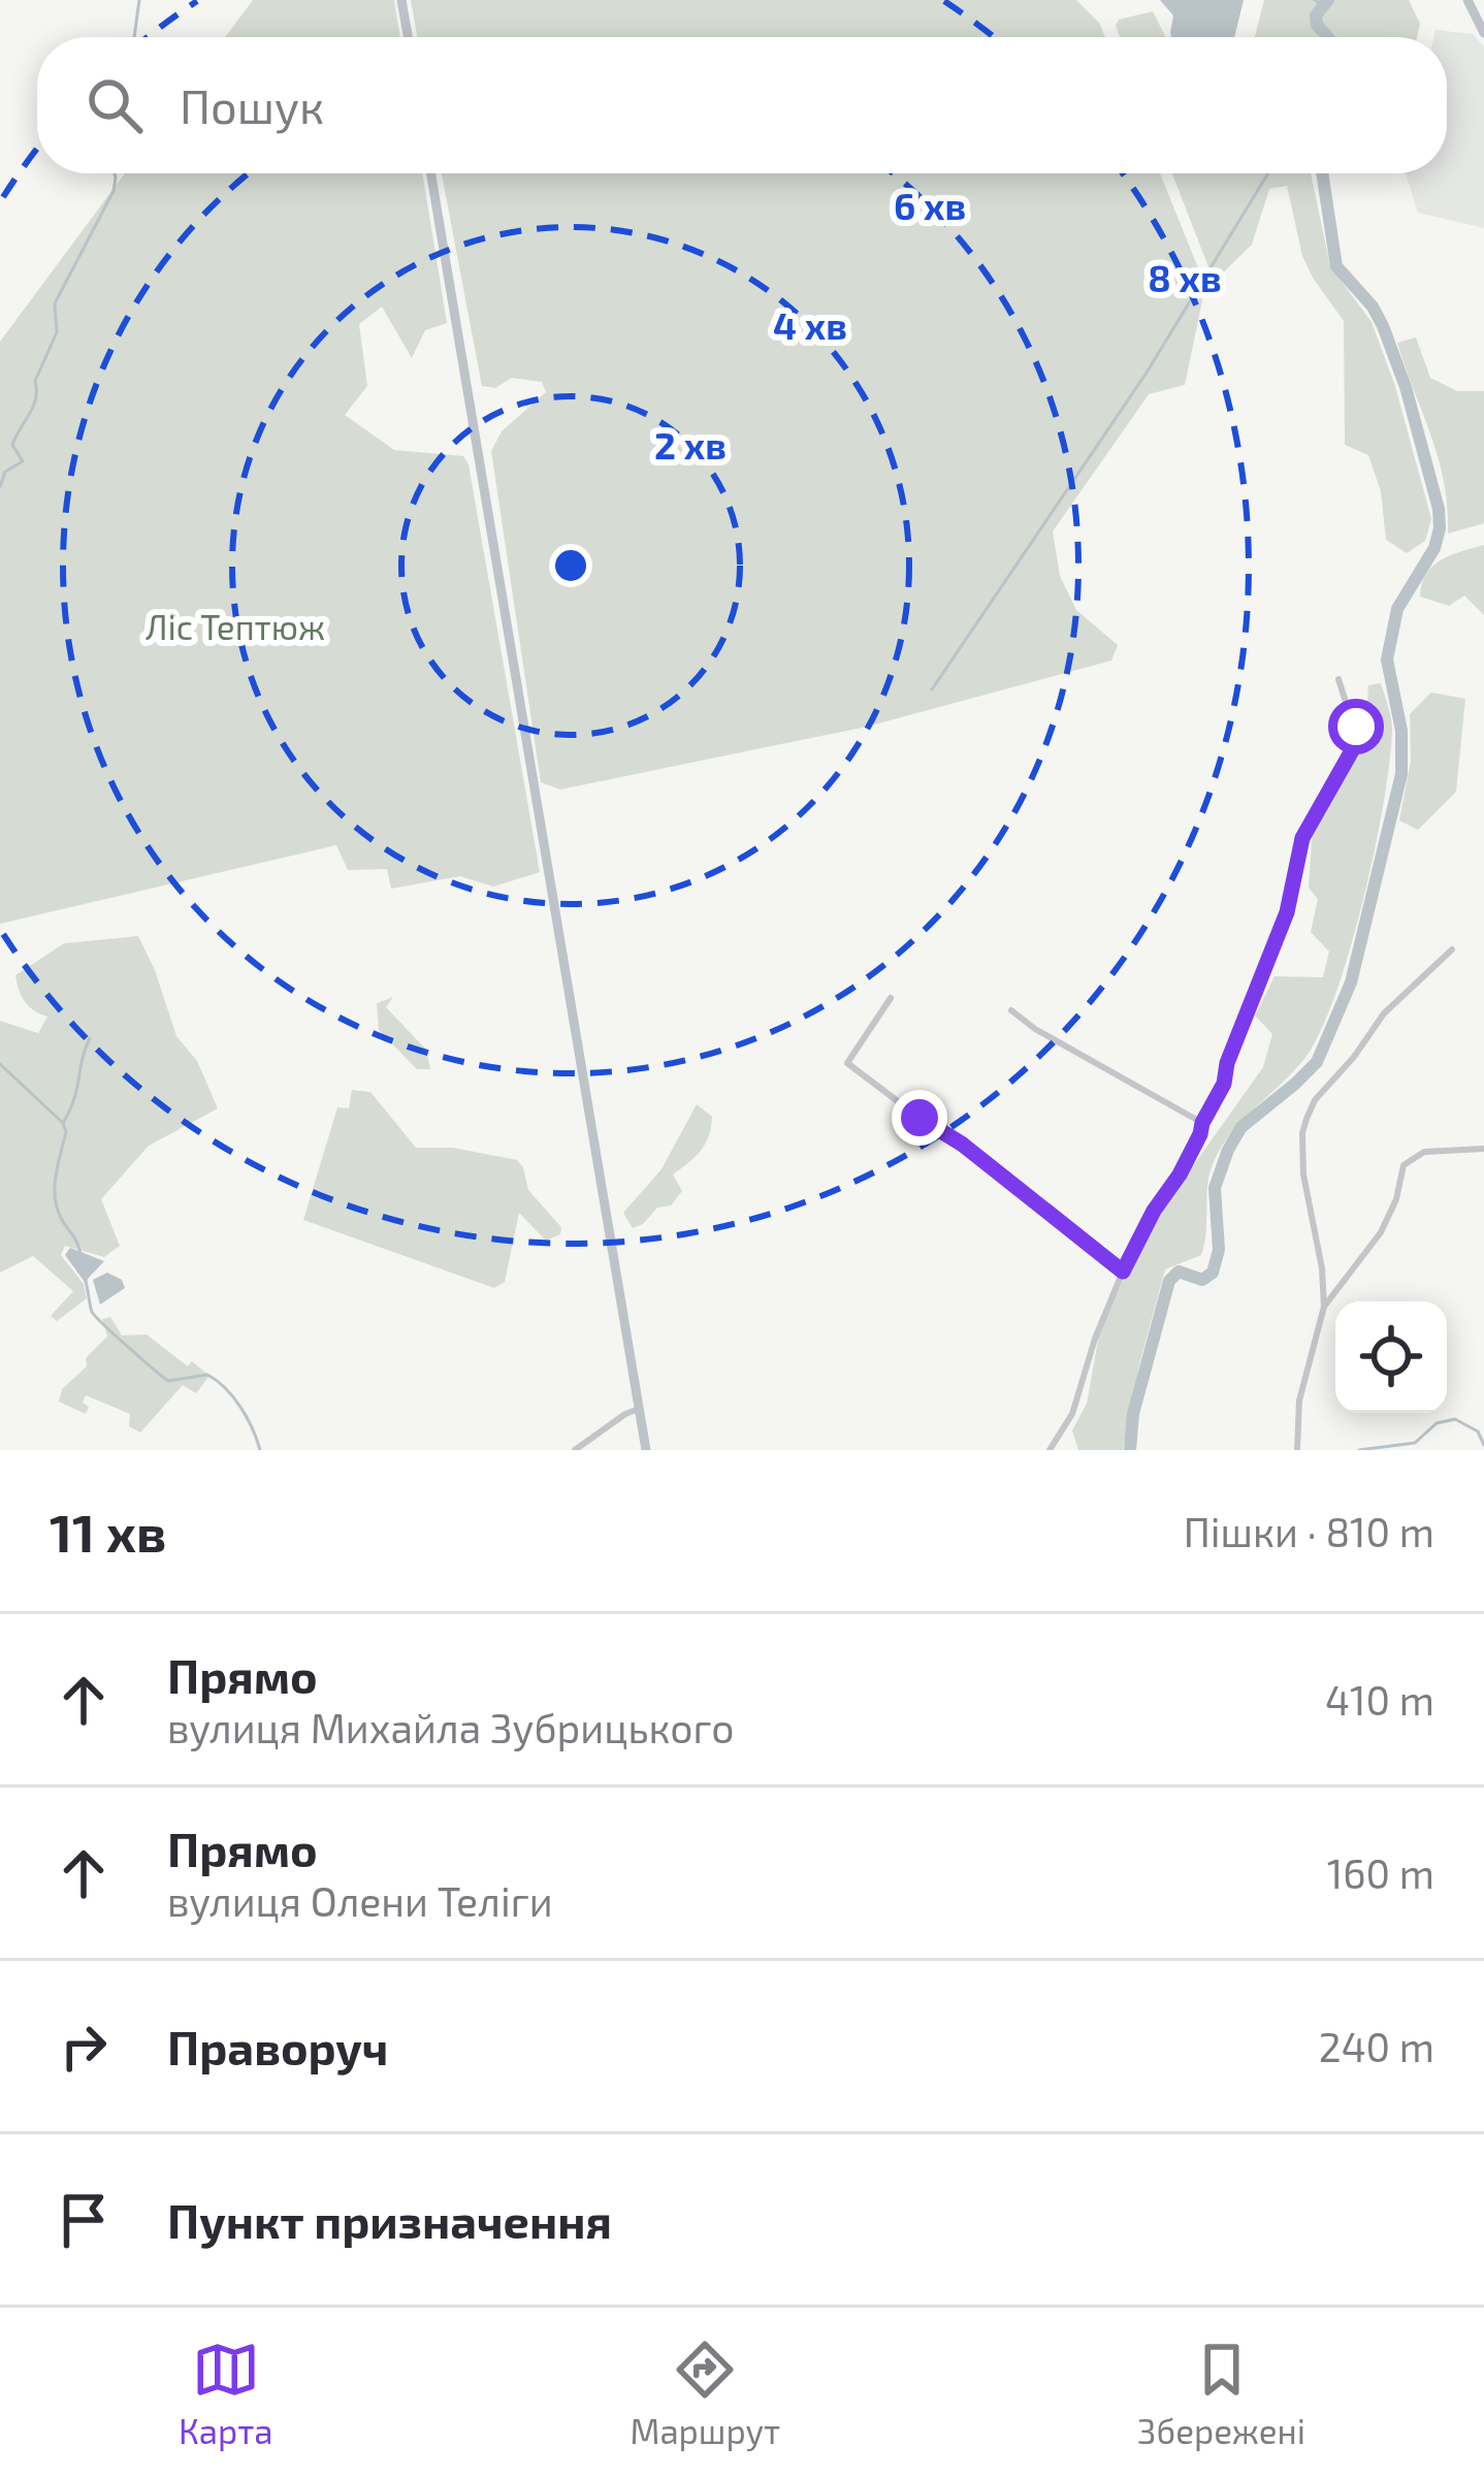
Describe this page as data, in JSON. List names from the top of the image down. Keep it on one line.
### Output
{"parks":["Ліс Тептюж"],"page":{"search":"Пошук","heading":["11 хв","Пішки · 810 m"],"list":[["Прямо","вулиця Михайла Зубрицького","410 m"],["Прямо","вулиця Олени Теліги","160 m"],["Праворуч","240 m"],"Пункт призначення"],"nav":["Карта","Маршрут","Збережені"]},"rings":["6 хв","8 хв","4 хв","2 хв"]}
